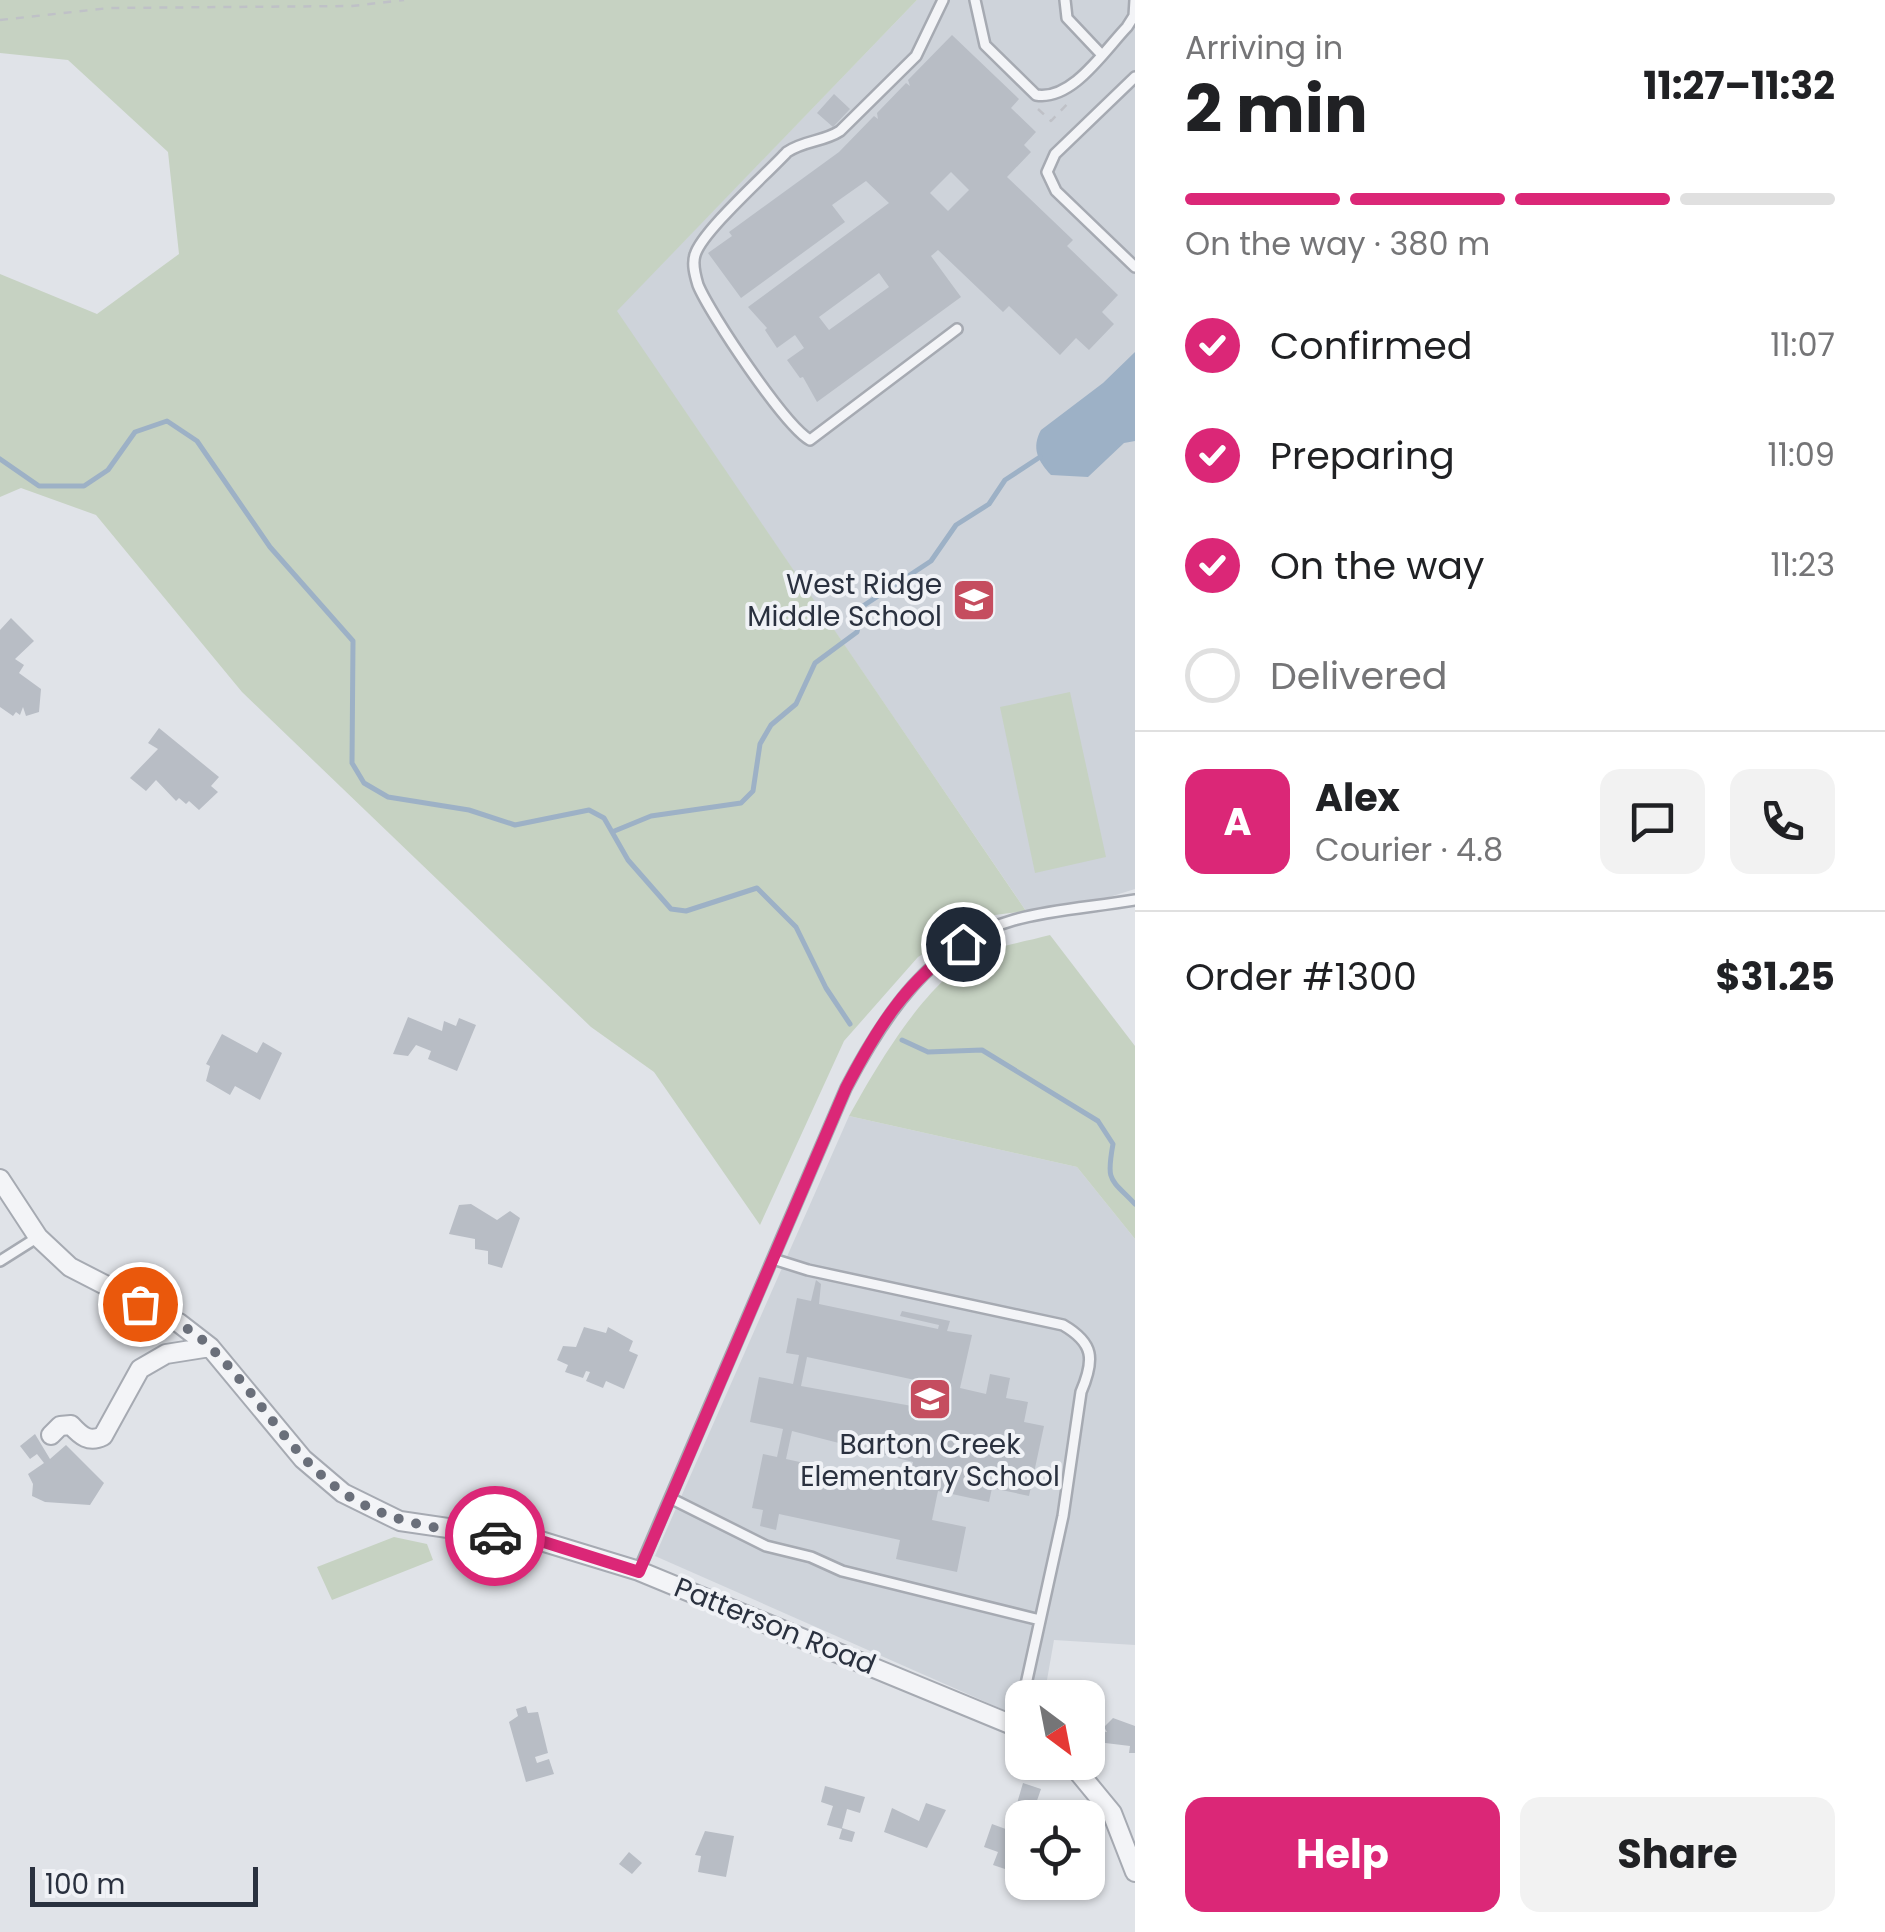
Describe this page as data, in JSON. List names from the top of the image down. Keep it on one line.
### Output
{"streets":{"street":["Patterson Road"]},"places":{"school or university":["West Ridge Middle School","Barton Creek Elementary School"]},"scale_bar":"100 m","north":"bottom right","page":{"heading":["2 min","Arriving in","11:27–11:32"],"panel":["Alex","Courier · 4.8","Order #1300","$31.25"],"bar":"On the way · 380 m","list":[["Confirmed","11:07"],["Preparing","11:09"],["On the way","11:23"],"Delivered"],"round":"A","buttons":["Help","Share"],"scale":"100 m"}}
